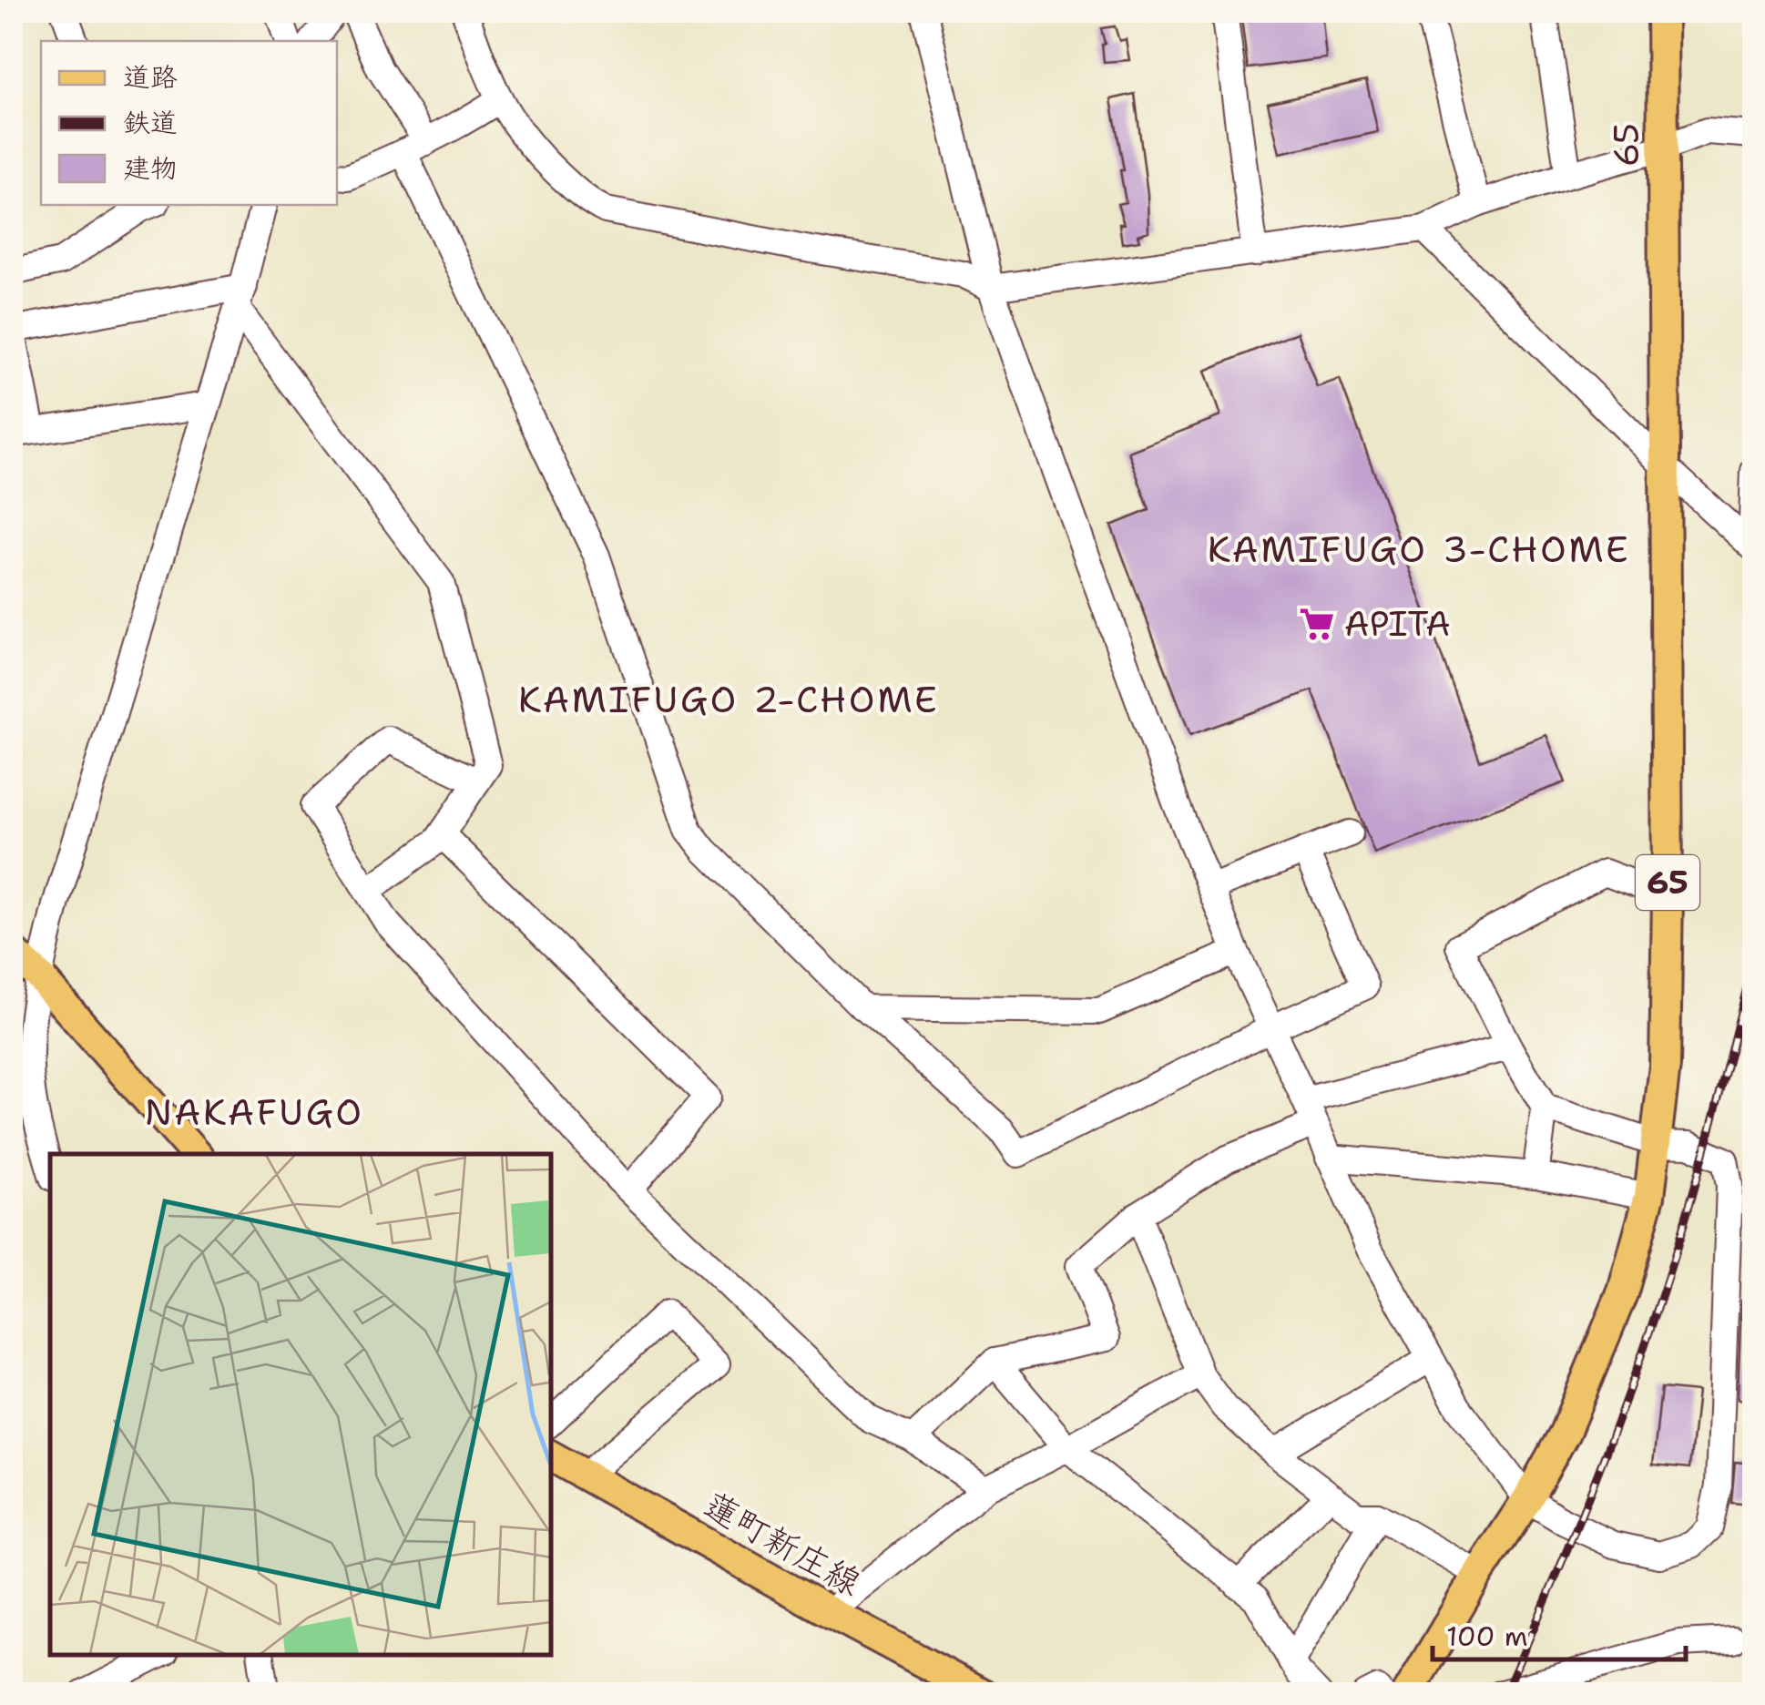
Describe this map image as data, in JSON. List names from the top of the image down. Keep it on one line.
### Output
{"streets":{"main road":["65","蓮町新庄線"]},"districts":["KAMIFUGO 3-CHOME","KAMIFUGO 2-CHOME","NAKAFUGO"],"places":{"supermarket":["APITA"]},"legend":["道路","鉄道","建物"],"scale_bar":"100 m"}
